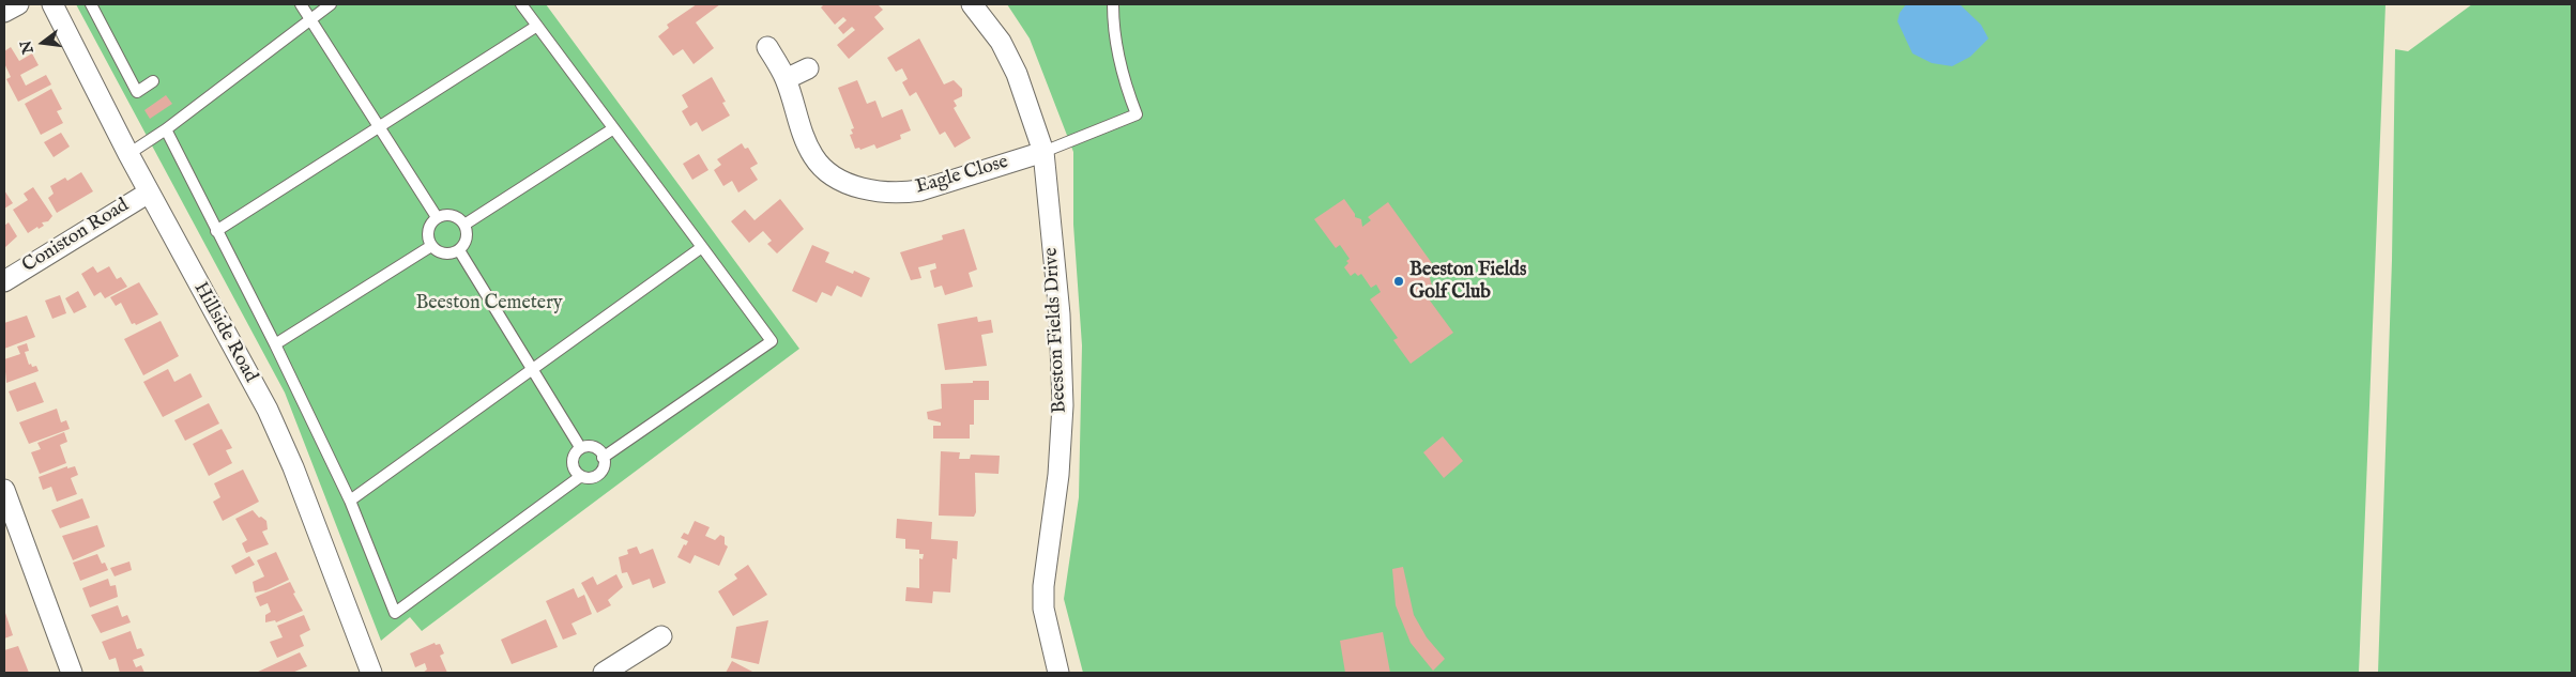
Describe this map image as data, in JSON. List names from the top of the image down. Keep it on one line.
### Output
{"streets":{"street":["Eagle Close","Coniston Road","Beeston Fields Drive","Hillside Road"]},"crossings":[["Eagle Close","Beeston Fields Drive"],["Coniston Road","Hillside Road"]],"parks":["Beeston Cemetery"],"places":["Beeston Fields Golf Club"],"north":"left"}
